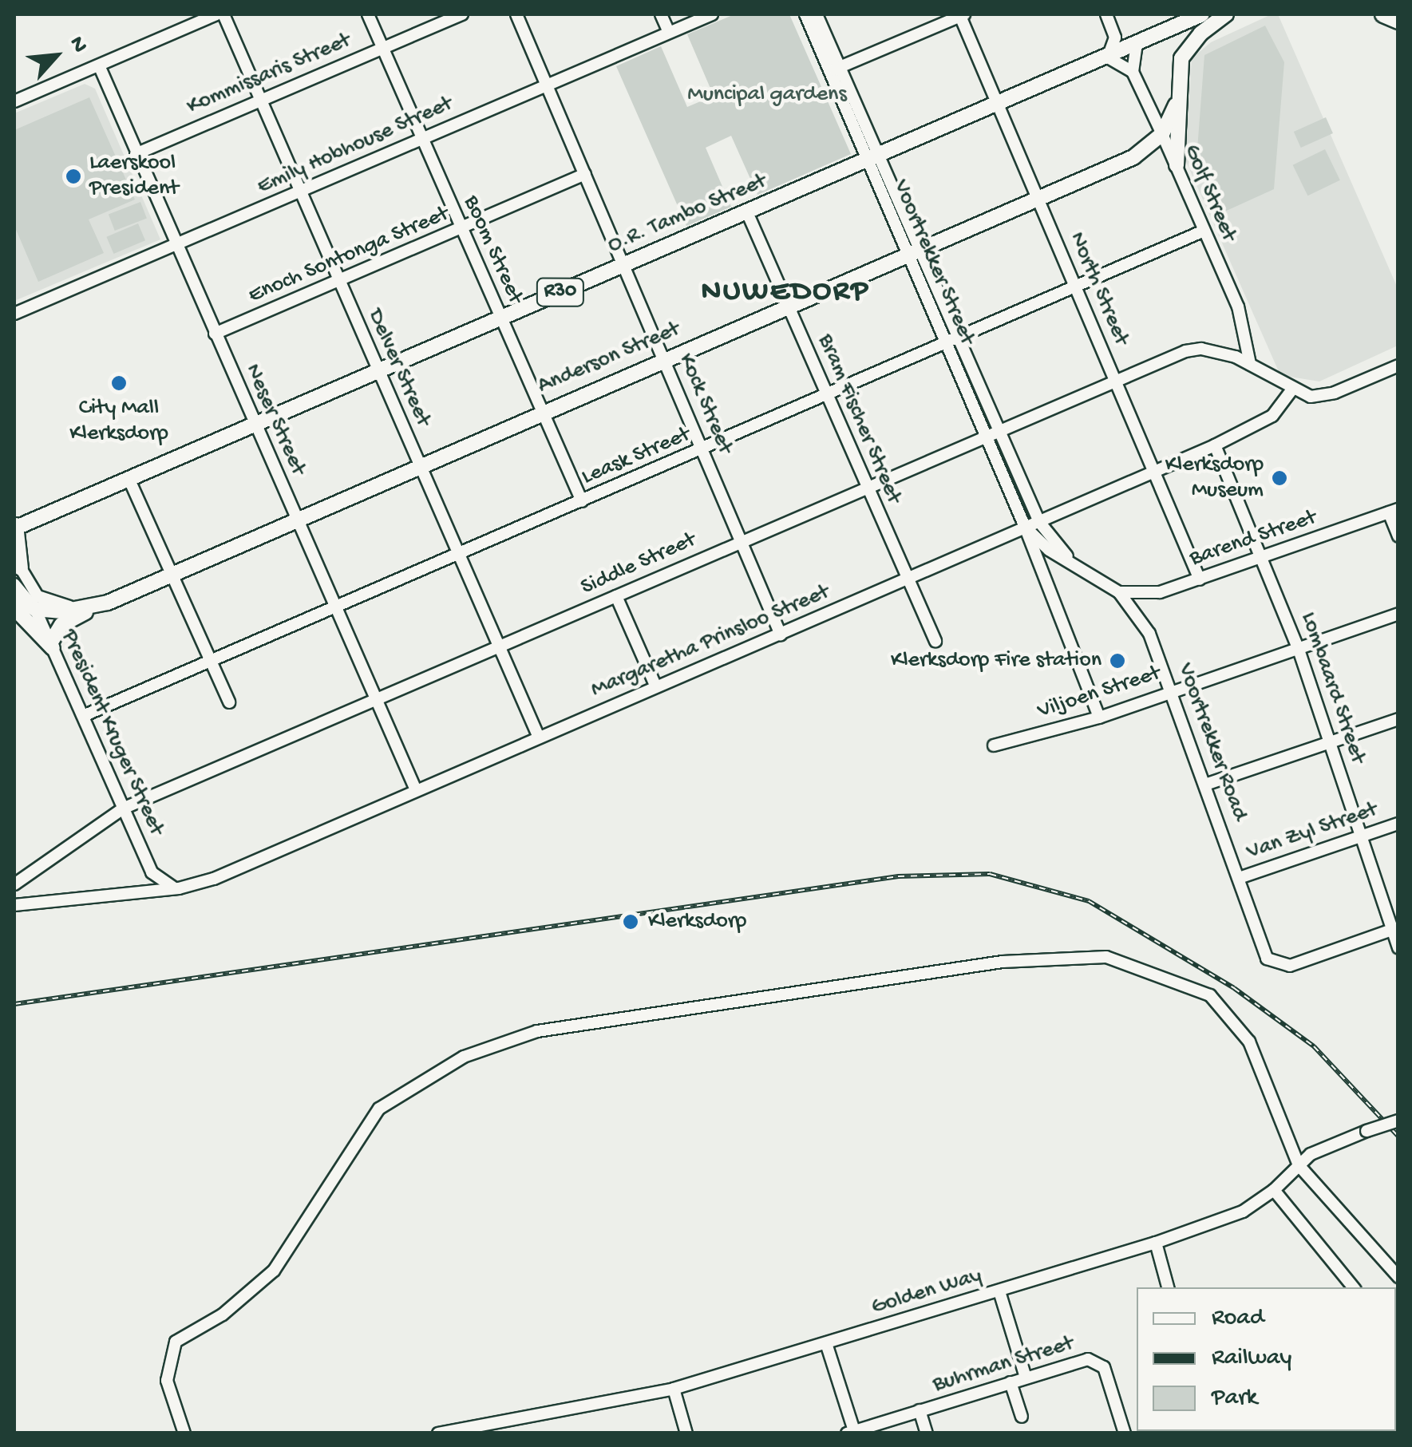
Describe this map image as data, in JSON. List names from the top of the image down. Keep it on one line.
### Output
{"streets":{"main road":["O.R. Tambo Street","R30","Anderson Street"],"street":["Kommissaris Street","Emily Hobhouse Street","Golf Street","Boom Street","Enoch Sontonga Street","Voortrekker Street","North Street","Delver Street","Kock Street","Bram Fischer Street","Neser Street","Leask Street","Barend Street","Siddle Street","Margaretha Prinsloo Street","Lombaard Street","Viljoen Street","President Kruger Street","Voortrekker Road","Van Zyl Street","Golden Way","Buhrman Street"]},"crossings":[["Kommissaris Street","Boom Street"],["Kommissaris Street","Delver Street"],["Kommissaris Street","Neser Street"],["Emily Hobhouse Street","Boom Street"],["Emily Hobhouse Street","Delver Street"],["Emily Hobhouse Street","Kock Street"],["Emily Hobhouse Street","Neser Street"],["Golf Street","Anderson Street"],["Golf Street","Leask Street"],["Golf Street","Siddle Street"],["O.R. Tambo Street","Boom Street"],["O.R. Tambo Street","Voortrekker Street"],["O.R. Tambo Street","North Street"],["O.R. Tambo Street","Delver Street"],["O.R. Tambo Street","Kock Street"],["O.R. Tambo Street","Bram Fischer Street"],["O.R. Tambo Street","Neser Street"],["Boom Street","Enoch Sontonga Street"],["Boom Street","Anderson Street"],["Boom Street","Leask Street"],["Enoch Sontonga Street","Delver Street"],["Enoch Sontonga Street","Kock Street"],["Enoch Sontonga Street","Neser Street"],["Voortrekker Street","Anderson Street"],["Voortrekker Street","Leask Street"],["Voortrekker Street","Siddle Street"],["Voortrekker Street","Margaretha Prinsloo Street"],["Voortrekker Street","Viljoen Street"],["Voortrekker Street","Voortrekker Road"],["North Street","Anderson Street"],["North Street","Leask Street"],["North Street","Barend Street"],["North Street","Siddle Street"],["North Street","Margaretha Prinsloo Street"],["Anderson Street","Delver Street"],["Anderson Street","Kock Street"],["Anderson Street","Bram Fischer Street"],["Anderson Street","Neser Street"],["Anderson Street","President Kruger Street"],["Delver Street","Leask Street"],["Delver Street","Siddle Street"],["Delver Street","Margaretha Prinsloo Street"],["Kock Street","Leask Street"],["Kock Street","Siddle Street"],["Kock Street","Margaretha Prinsloo Street"],["Bram Fischer Street","Leask Street"],["Bram Fischer Street","Siddle Street"],["Bram Fischer Street","Margaretha Prinsloo Street"],["Neser Street","Leask Street"],["Neser Street","Siddle Street"],["Neser Street","Margaretha Prinsloo Street"],["Leask Street","President Kruger Street"],["Barend Street","Lombaard Street"],["Barend Street","Voortrekker Road"],["Siddle Street","Margaretha Prinsloo Street"],["Siddle Street","President Kruger Street"],["Margaretha Prinsloo Street","Lombaard Street"],["Margaretha Prinsloo Street","President Kruger Street"],["Margaretha Prinsloo Street","Voortrekker Road"],["Lombaard Street","Viljoen Street"],["Lombaard Street","Voortrekker Road"],["Lombaard Street","Van Zyl Street"],["Viljoen Street","Voortrekker Road"],["Voortrekker Road","Van Zyl Street"]],"districts":["NUWEDORP"],"parks":["Muncipal gardens"],"places":["Laerskool President","City Mall Klerksdorp","Klerksdorp Museum","Klerksdorp Fire station","Klerksdorp"],"legend":["Road","Railway","Park"],"north":"top right"}
